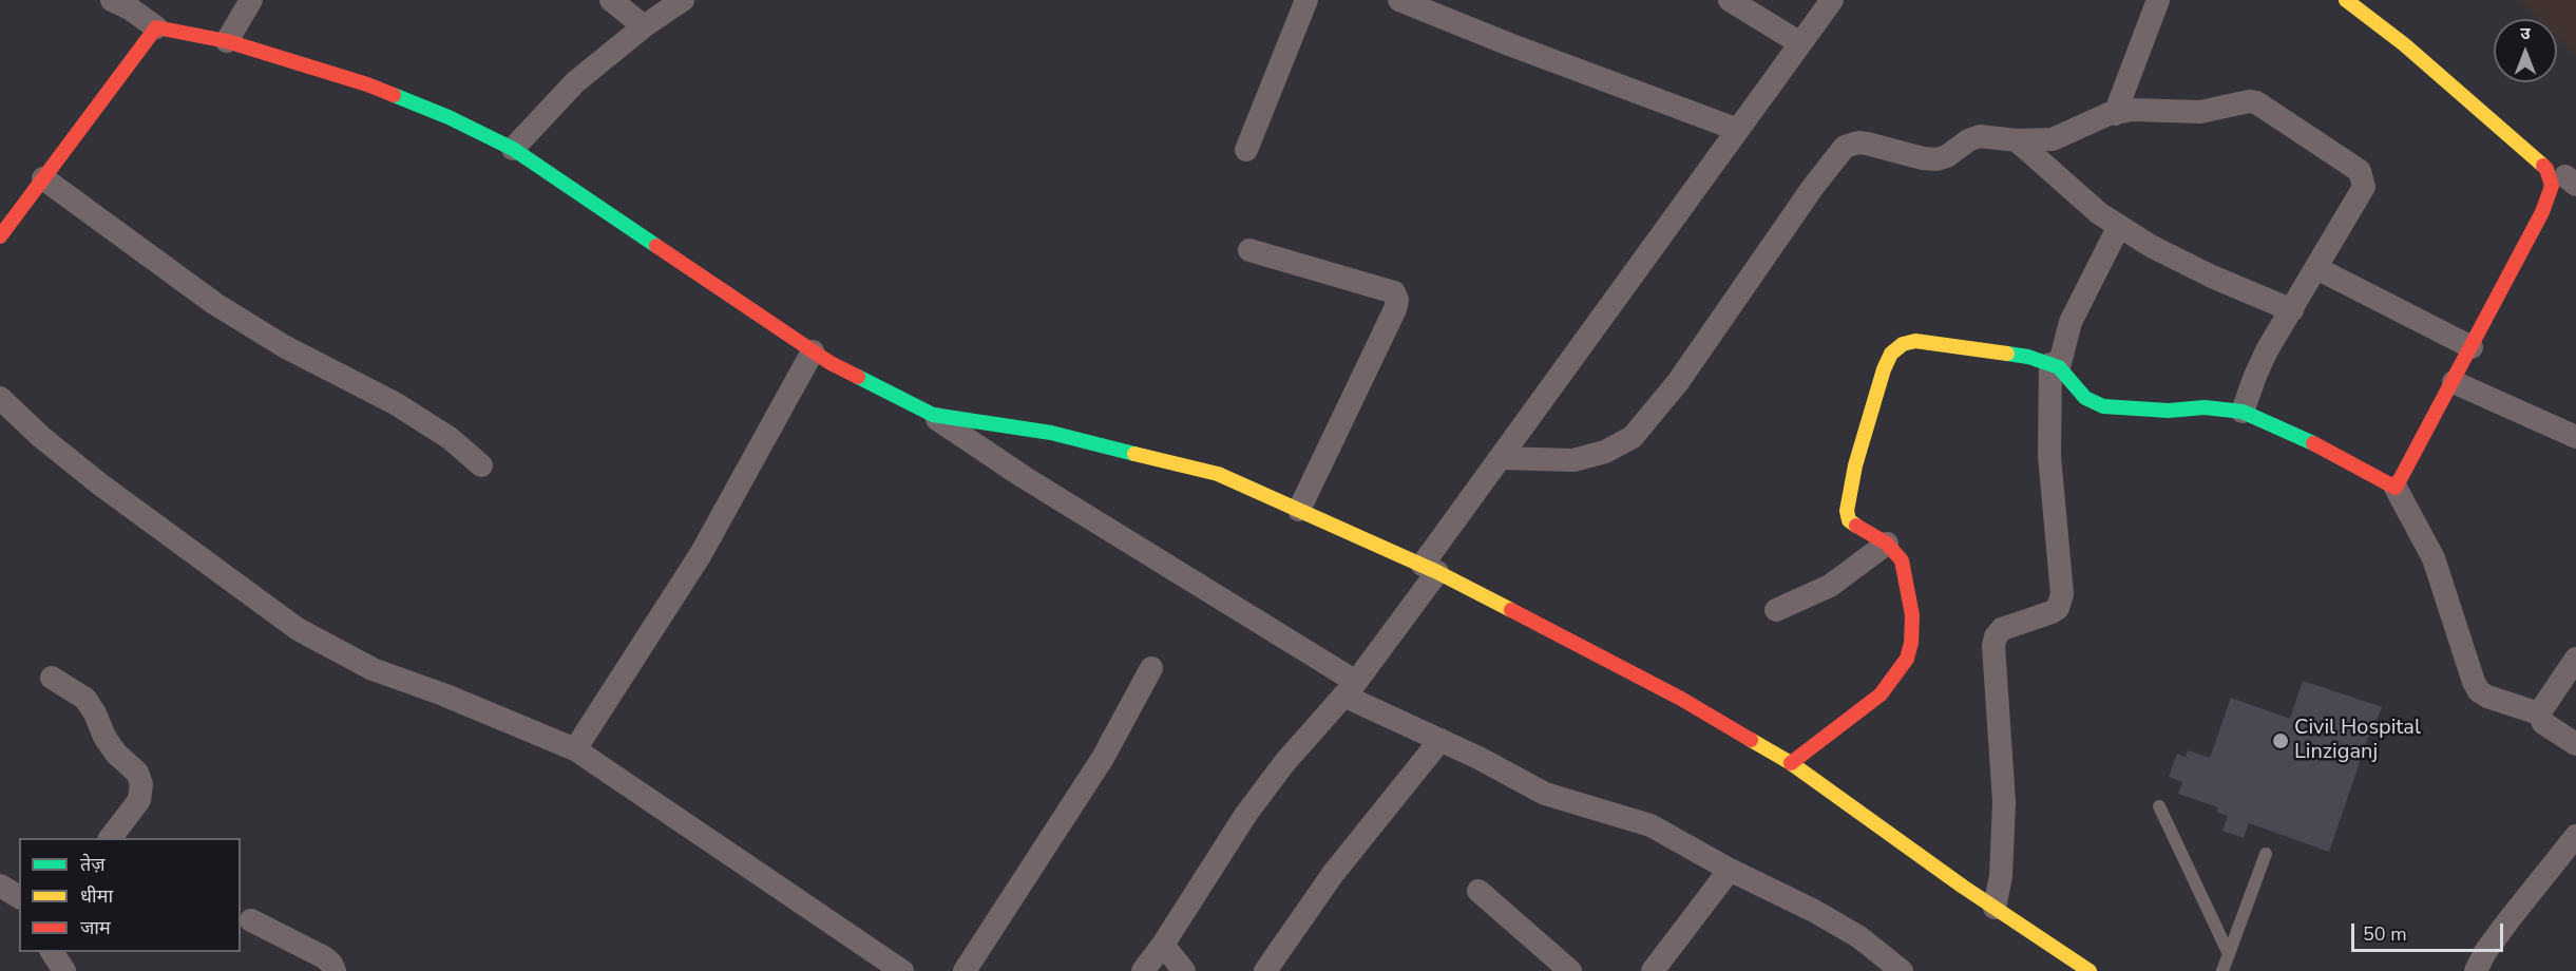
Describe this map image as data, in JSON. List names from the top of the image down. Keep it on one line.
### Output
{"places":["Civil Hospital Linziganj"],"legend":["तेज़","धीमा","जाम"],"scale_bar":"50 m","north":"top"}
